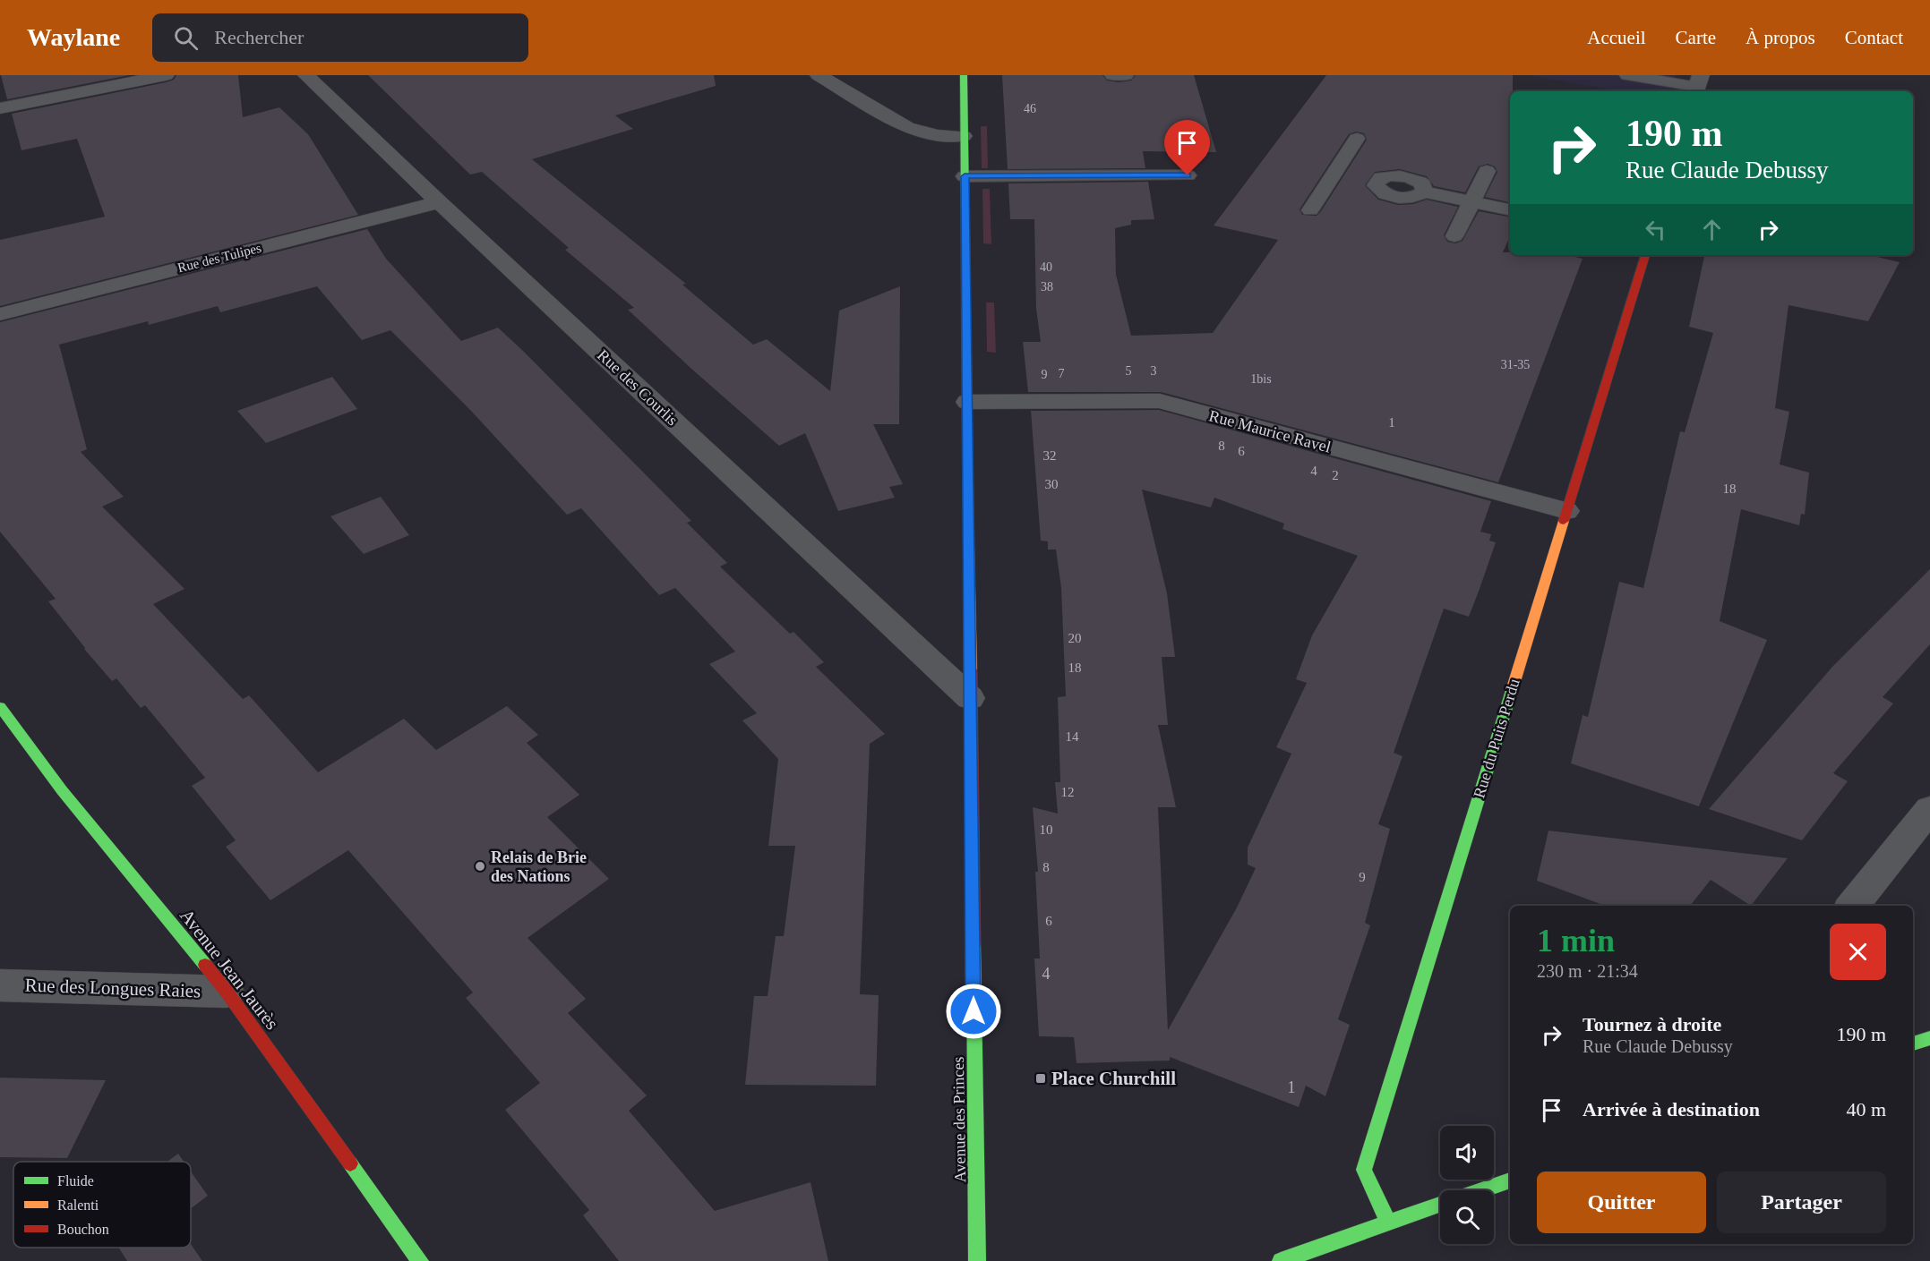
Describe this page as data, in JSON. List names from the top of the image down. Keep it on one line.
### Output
{"streets":{"main road":["Rue du Puits Perdu","Avenue Jean Jaurès","Avenue des Princes"],"street":["Rue des Tulipes","Rue des Courlis","Rue Maurice Ravel","Rue des Longues Raies"]},"crossings":[["Rue des Tulipes","Rue des Courlis"],["Rue des Courlis","Avenue des Princes"],["Rue Maurice Ravel","Rue du Puits Perdu"],["Rue Maurice Ravel","Avenue des Princes"],["Avenue Jean Jaurès","Rue des Longues Raies"]],"places":{"other":["Relais de Brie des Nations"],"transit":["Place Churchill"]},"house_numbers":["46","40","38","31-35","5","3","7","9","1bis","1","8","6","32","4","2","30","18","20","18","14","12","10","8","9","6","4","1"],"legend":["Fluide","Ralenti","Bouchon"],"page":{"header":"Waylane","search":"Rechercher","nav":["Accueil","Carte","À propos","Contact"],"turn":["190 m","Rue Claude Debussy"],"heading":["1 min","230 m · 21:34"],"list":[{"name":"Tournez à droite","note":"Rue Claude Debussy","value":"190 m"},{"name":"Arrivée à destination","value":"40 m"}],"buttons":["Quitter","Partager"]}}
